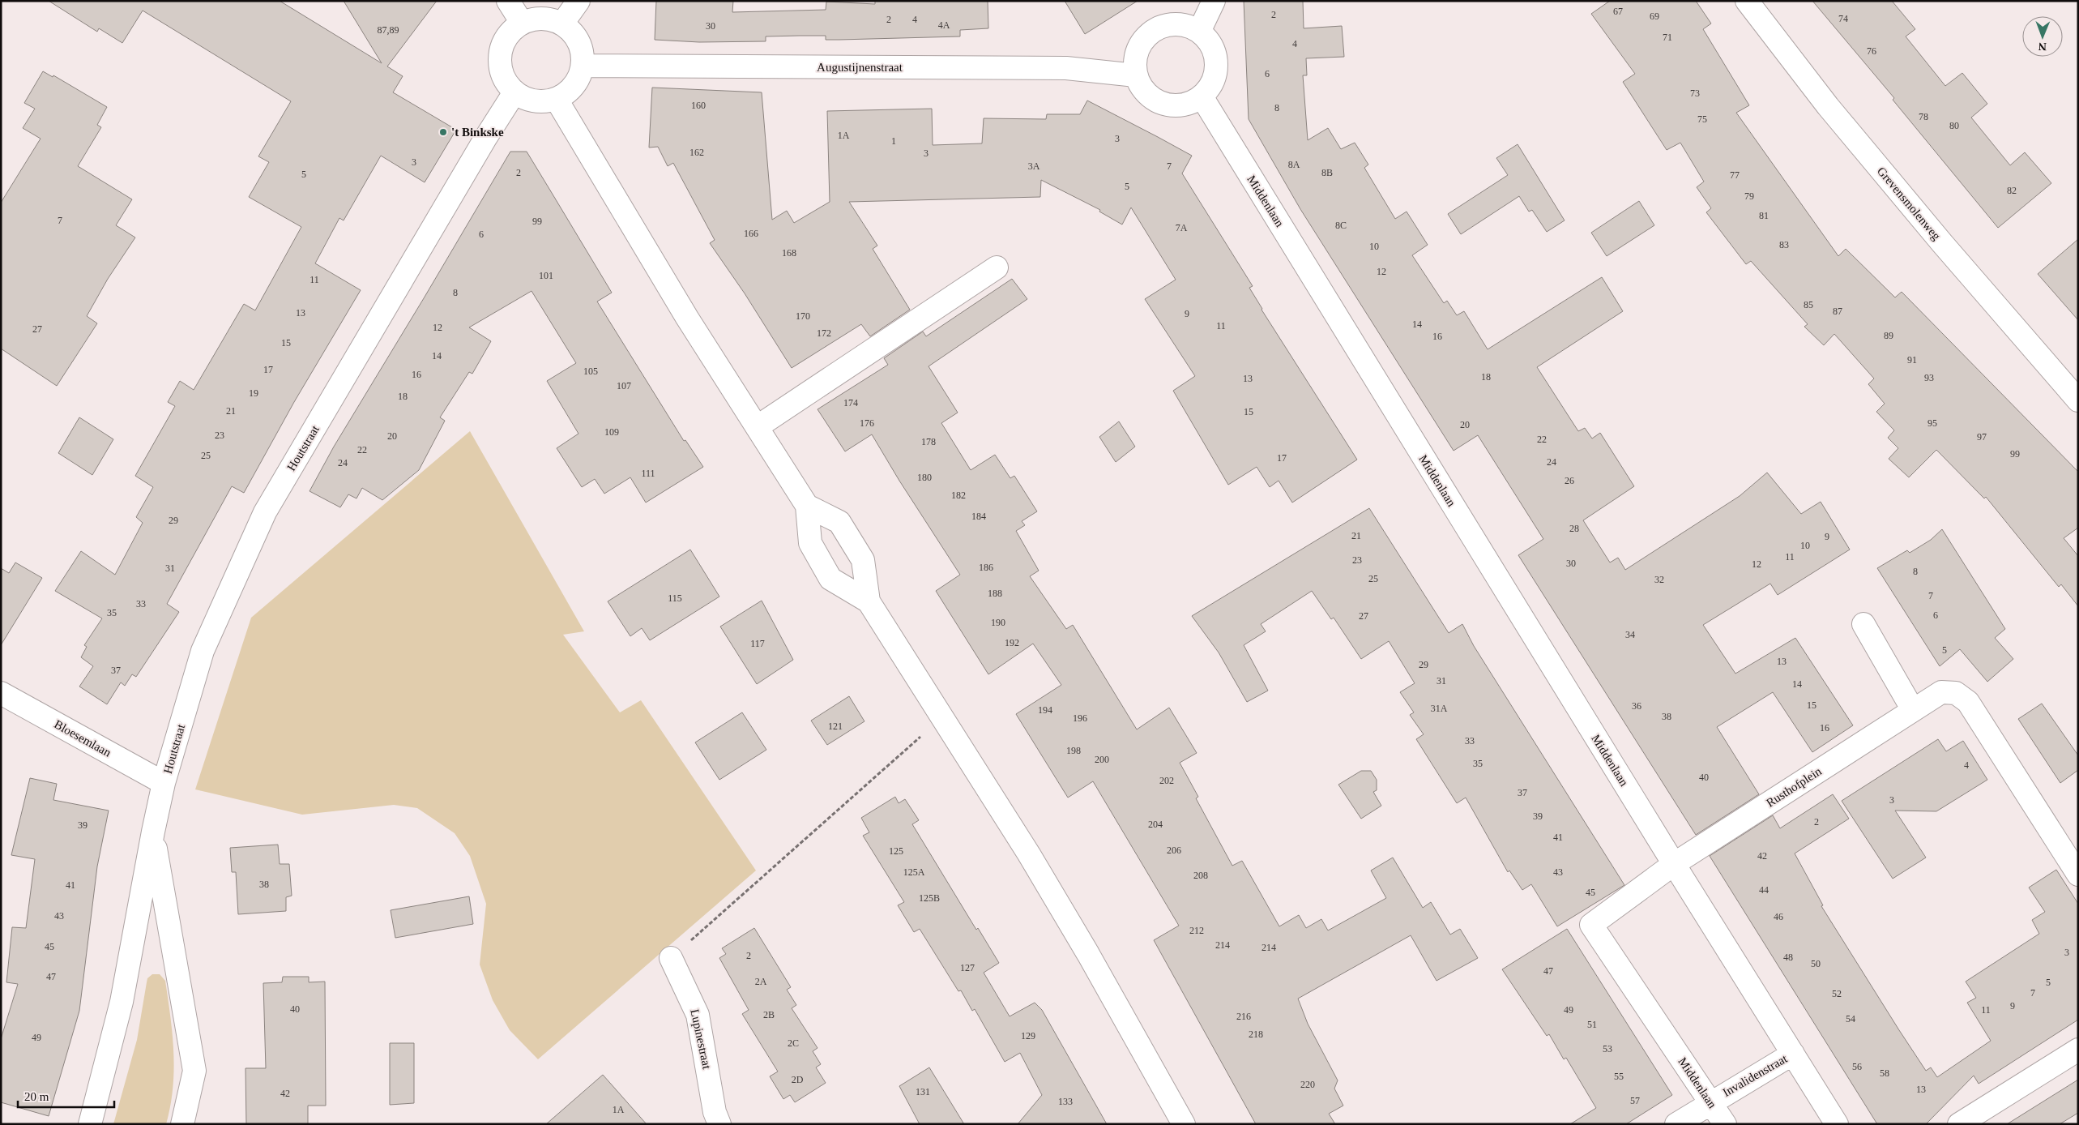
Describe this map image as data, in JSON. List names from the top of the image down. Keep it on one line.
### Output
{"streets":{"street":["Augustijnenstraat","Middenlaan","Grevensmolenweg","Houtstraat","Bloesemlaan","Rusthofplein","Lupinestraat","Invalidenstraat"]},"crossings":[["Augustijnenstraat","Middenlaan"],["Augustijnenstraat","Houtstraat"],["Middenlaan","Rusthofplein"],["Middenlaan","Invalidenstraat"],["Houtstraat","Bloesemlaan"]],"places":["'t Binkske"],"house_numbers":["67","2","69","74","2","4","4A","30","87,89","71","4","76","6","73","160","8","78","75","80","1A","3","1","162","3","3","8A","3A","7","2","8B","5","77","5","82","79","81","7","99","8C","7A","166","6","83","10","168","12","101","11","8","85","87","13","9","170","14","11","12","27","172","89","16","15","14","91","17","105","16","18","93","13","107","19","18","174","21","15","176","95","20","109","23","20","97","22","178","22","99","25","17","24","24","111","180","26","182","184","29","28","21","9","10","11","23","30","12","186","31","8","25","32","188","7","115","33","35","6","27","190","34","192","117","5","13","29","37","31","14","15","36","31A","194","38","196","121","16","33","198","200","35","4","40","202","37","3","39","2","204","39","41","206","125","42","125A","43","208","38","41","44","45","125B","43","46","212","214","45","214","3","2","48","50","127","47","47","2A","5","7","52","9","40","49","11","2B","216","54","51","218","129","49","2C","53","56","58","55","2D","220","13","131","42","57","133","1A"],"scale_bar":"20 m","north":"bottom"}
